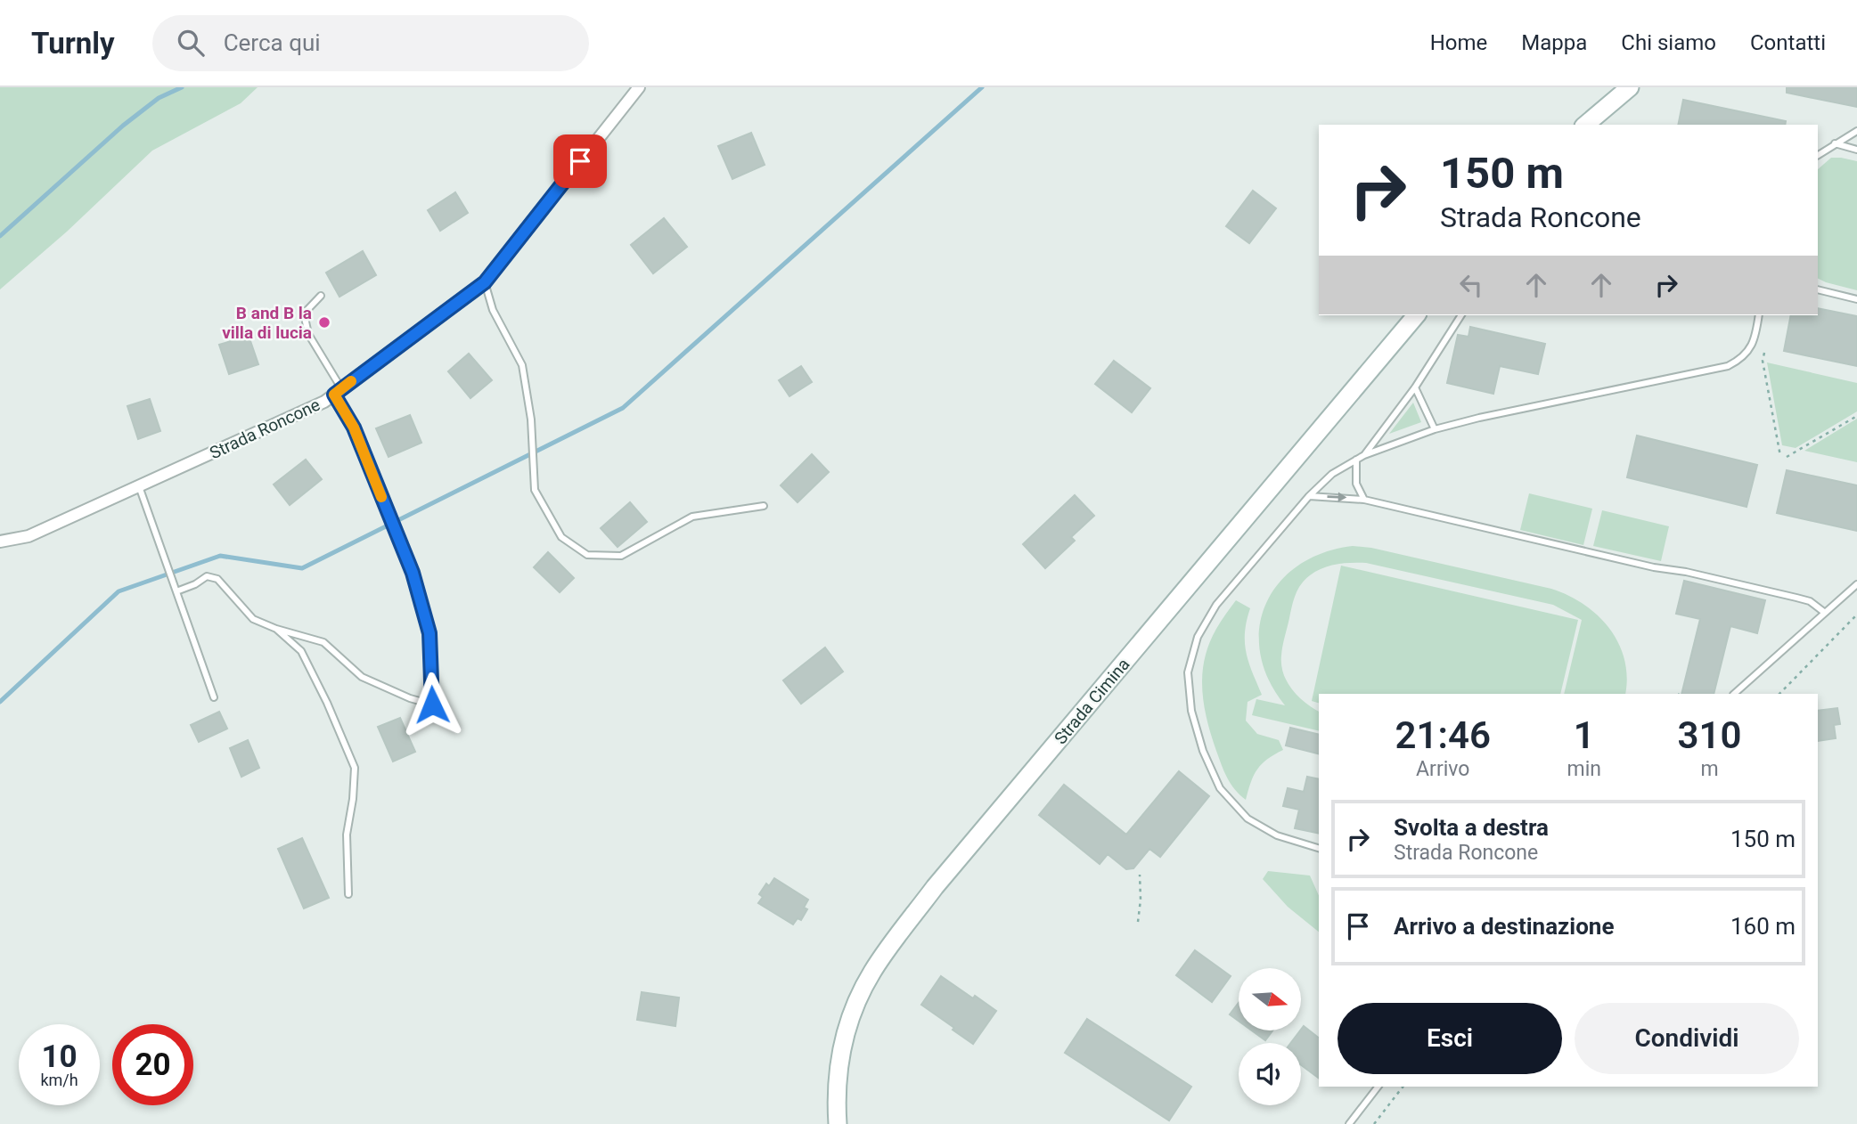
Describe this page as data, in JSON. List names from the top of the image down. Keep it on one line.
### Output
{"streets":{"main road":["Strada Cimina"],"street":["Strada Roncone"]},"places":["B and B la villa di lucia"],"north":"right","page":{"header":"Turnly","search":"Cerca qui","nav":["Home","Mappa","Chi siamo","Contatti"],"turn":["150 m","Strada Roncone"],"eta":["21:46","Arrivo","1","min","310","m"],"list":[{"name":"Svolta a destra","note":"Strada Roncone","value":"150 m"},{"name":"Arrivo a destinazione","value":"160 m"}],"buttons":["Esci","Condividi"],"speed":"10 km/h","limit":"20"}}
